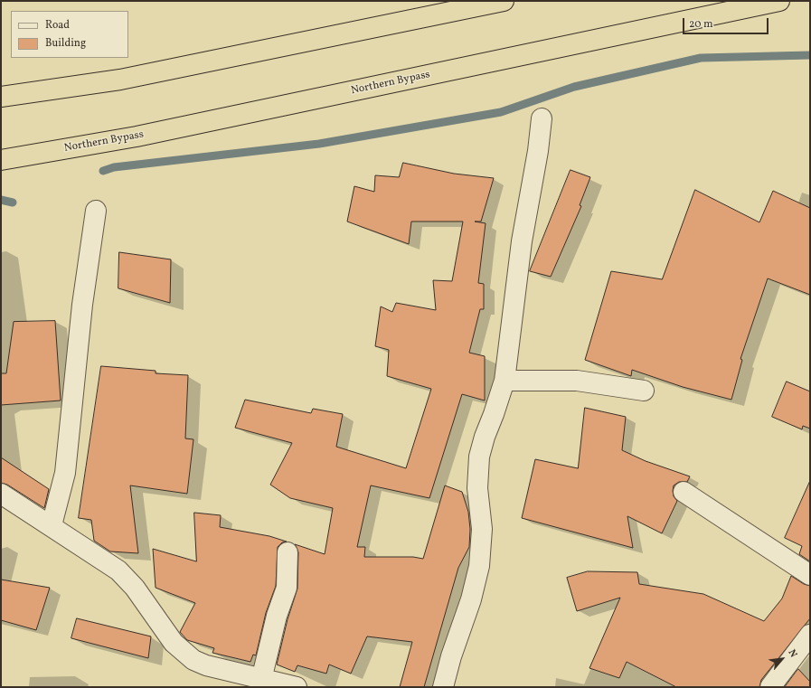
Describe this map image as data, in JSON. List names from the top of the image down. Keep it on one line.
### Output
{"streets":{"highway":["Northern Bypass"]},"legend":["Road","Building"],"scale_bar":"20 m","north":"top right"}
